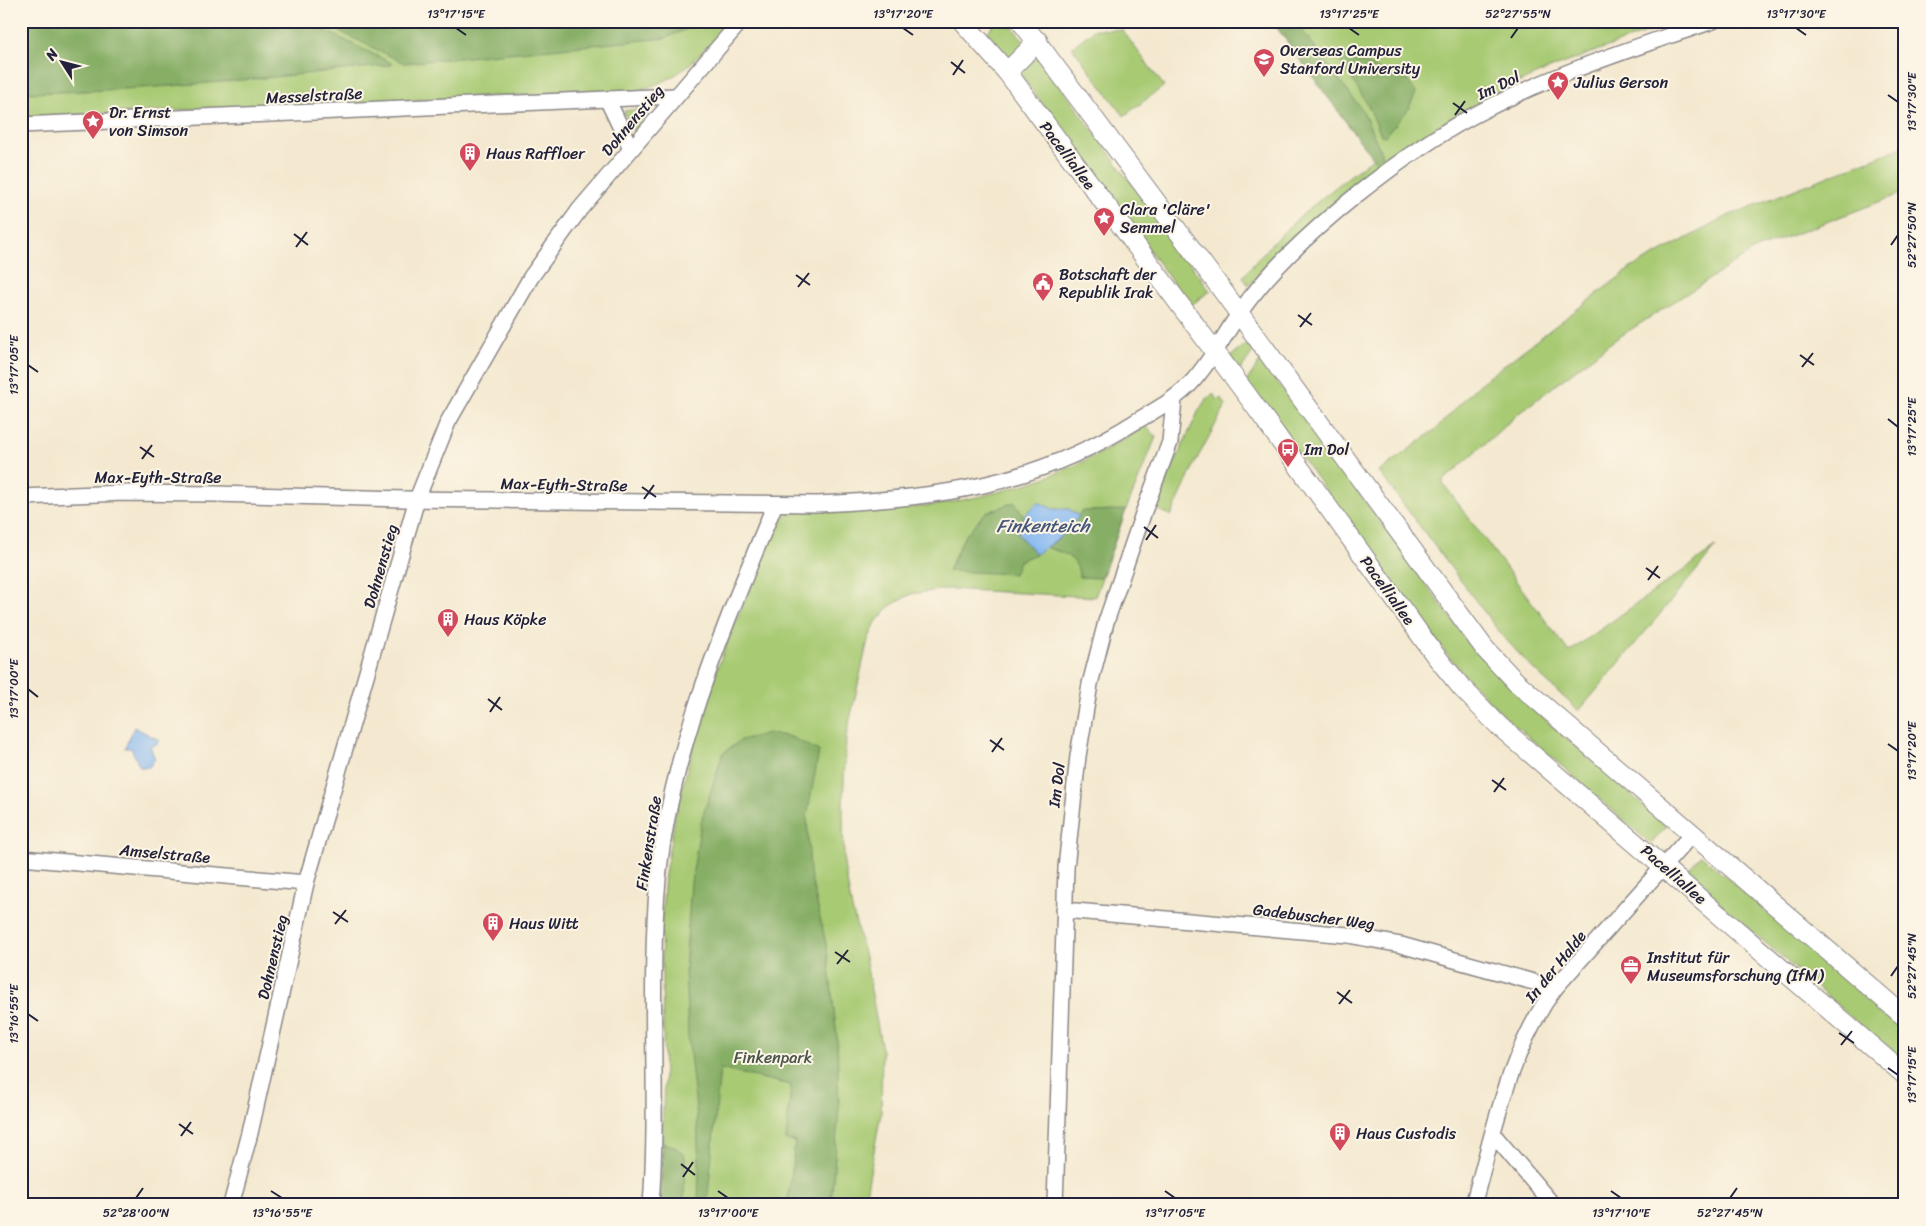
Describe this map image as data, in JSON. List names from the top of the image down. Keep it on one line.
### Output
{"streets":{"street":["Im Dol","Messelstraße","Dohnenstieg","Pacelliallee","Max-Eyth-Straße","Finkenstraße","Amselstraße","Gadebuscher Weg","In der Halde"]},"crossings":[["Im Dol","Pacelliallee"],["Im Dol","Max-Eyth-Straße"],["Im Dol","Gadebuscher Weg"],["Messelstraße","Dohnenstieg"],["Dohnenstieg","Max-Eyth-Straße"],["Dohnenstieg","Amselstraße"],["Pacelliallee","In der Halde"],["Max-Eyth-Straße","Finkenstraße"],["Gadebuscher Weg","In der Halde"]],"water":["Finkenteich"],"parks":["Finkenpark"],"places":{"school or university":["Overseas Campus Stanford University"],"place":["Julius Gerson","Dr. Ernst von Simson","Clara 'Cläre' Semmel"],"building":["Haus Raffloer","Haus Köpke","Haus Witt","Haus Custodis"],"public building":["Botschaft der Republik Irak"],"bus stop":["Im Dol"],"office":["Institut für Museumsforschung (IfM)"]},"north":"top left","coordinates":["13°17'15\"E","13°17'20\"E","13°17'25\"E","52°27'55\"N","13°17'30\"E","52°27'50\"N","13°17'05\"E","13°17'00\"E","52°27'45\"N","13°16'55\"E","52°28'00\"N","13°17'10\"E"]}
